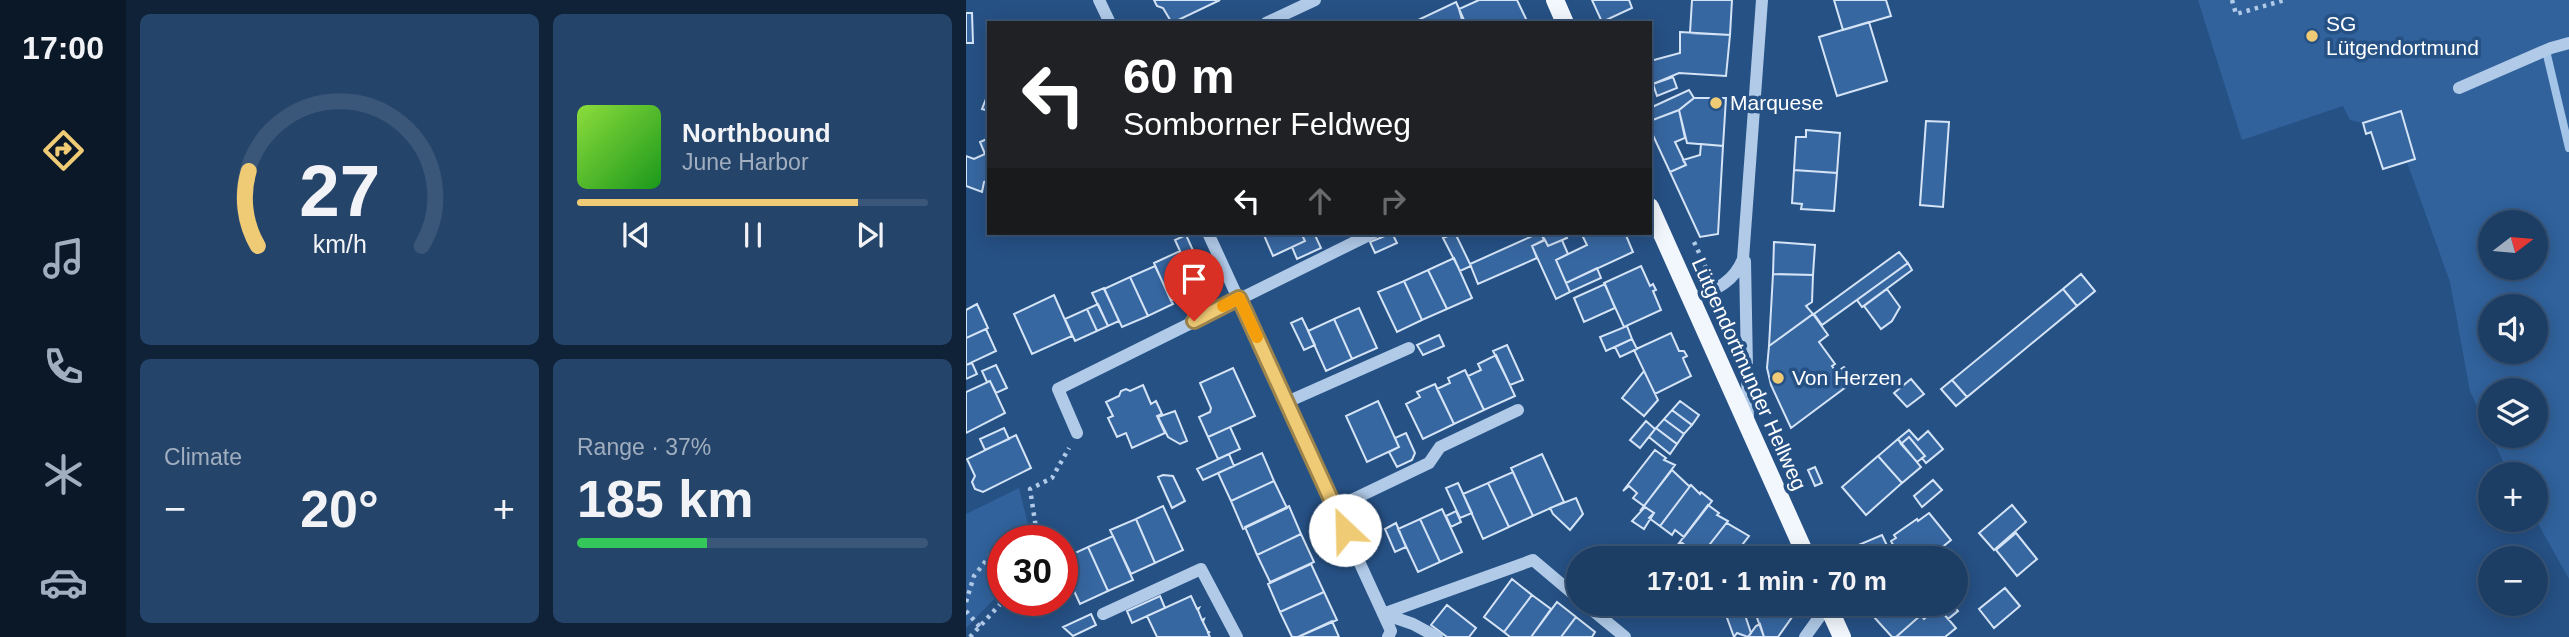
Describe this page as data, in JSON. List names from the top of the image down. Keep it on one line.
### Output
{"streets":{"main road":["Lütgendortmunder Hellweg"]},"places":["SG Lütgendortmund","Marquese","Von Herzen"],"north":"right","page":{"tabs":"17:00","turn":["60 m","Somborner Feldweg"],"song":["Northbound","June Harbor"],"map_buttons":["+","−"],"tile":["Climate",["Range · 37%","185 km"]],"heat":["−","20°","+"],"limit":"30","trip":"17:01 · 1 min · 70 m","gauge":["27","km/h"]}}
